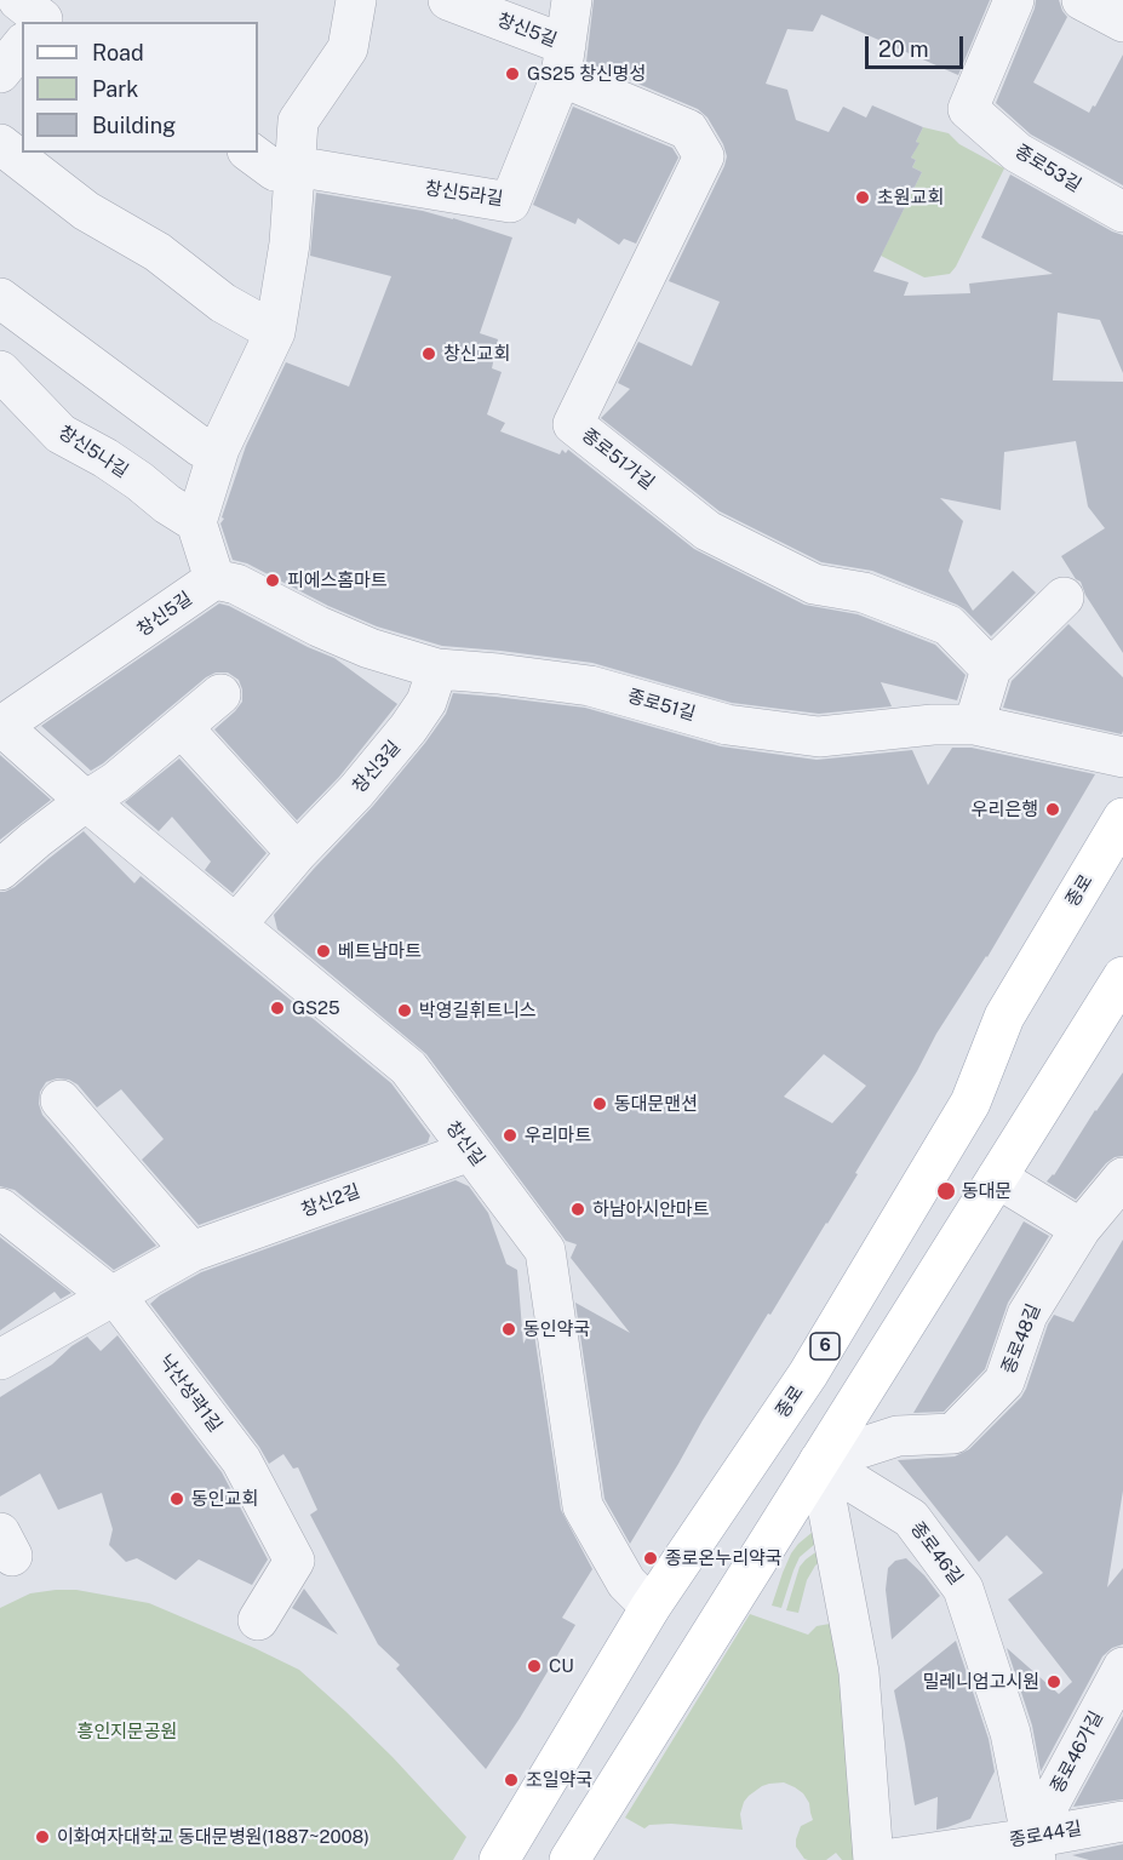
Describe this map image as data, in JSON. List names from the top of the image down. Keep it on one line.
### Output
{"streets":{"main road":["종로","6"],"street":["창신5길","종로53길","창신5라길","창신5나길","종로51가길","종로51길","창신3길","창신길","창신2길","종로48길","낙산성곽1길","종로46길","종로46가길","종로44길"]},"crossings":[["창신5길","창신5라길"],["창신5길","종로51가길"],["창신5길","종로51길"],["창신5길","창신길"],["창신5라길","종로51가길"],["종로51길","창신3길"],["창신3길","창신길"],["종로","창신길"],["창신길","창신2길"],["창신2길","낙산성곽1길"],["종로48길","종로46길"],["종로46길","종로46가길"],["종로46길","종로44길"],["종로46가길","종로44길"]],"parks":["흥인지문공원"],"places":["GS25 창신명성","초원교회","창신교회","피에스홈마트","우리은행","베트남마트","GS25","박영길휘트니스","동대문맨션","우리마트","동대문","하남아시안마트","동인약국","동인교회","종로온누리약국","CU","밀레니엄고시원","조일약국","이화여자대학교 동대문병원(1887~2008)"],"legend":["Road","Park","Building"],"scale_bar":"20 m"}
